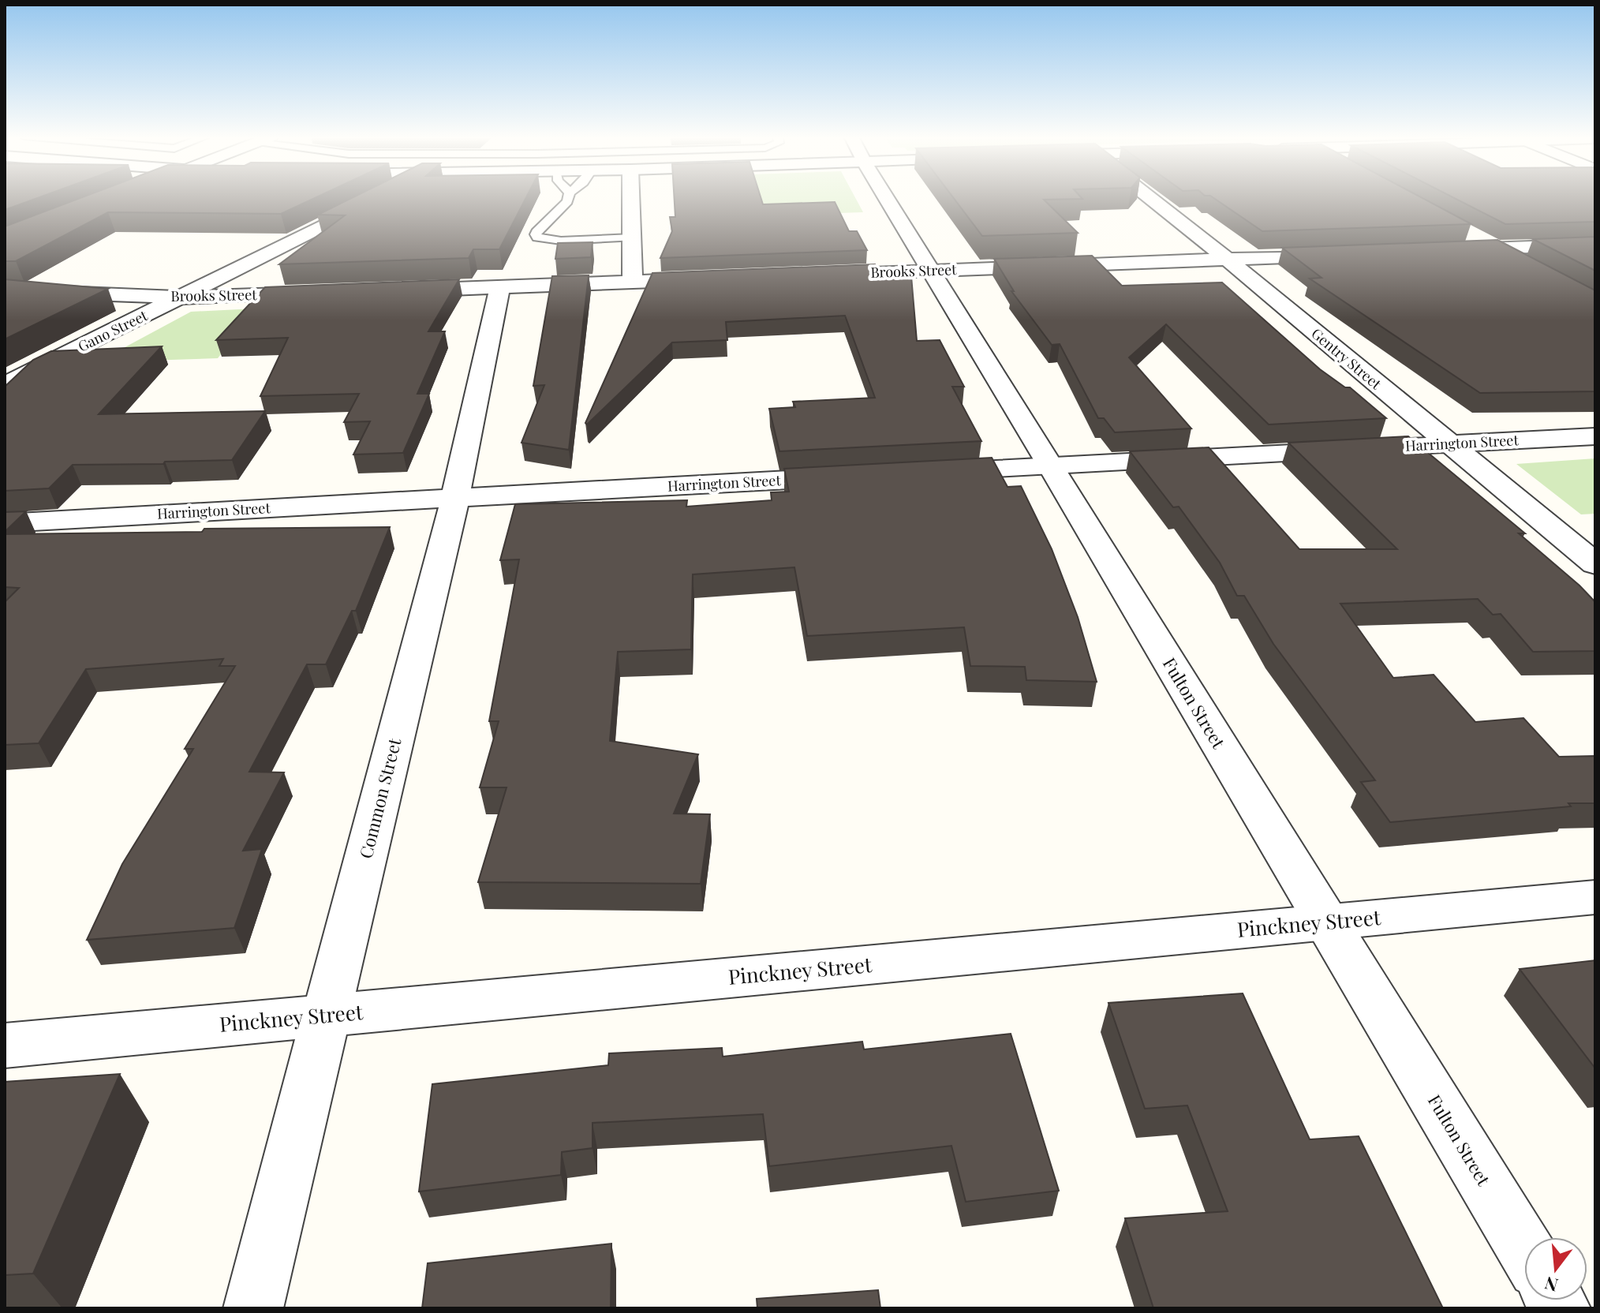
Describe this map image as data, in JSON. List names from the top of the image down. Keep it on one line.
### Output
{"streets":{"street":["Brooks Street","Gano Street","Gentry Street","Harrington Street","Fulton Street","Common Street","Pinckney Street"]},"crossings":[["Brooks Street","Gano Street"],["Brooks Street","Gentry Street"],["Brooks Street","Fulton Street"],["Gentry Street","Harrington Street"],["Harrington Street","Fulton Street"],["Harrington Street","Common Street"],["Fulton Street","Pinckney Street"],["Common Street","Pinckney Street"]],"north":"bottom"}
